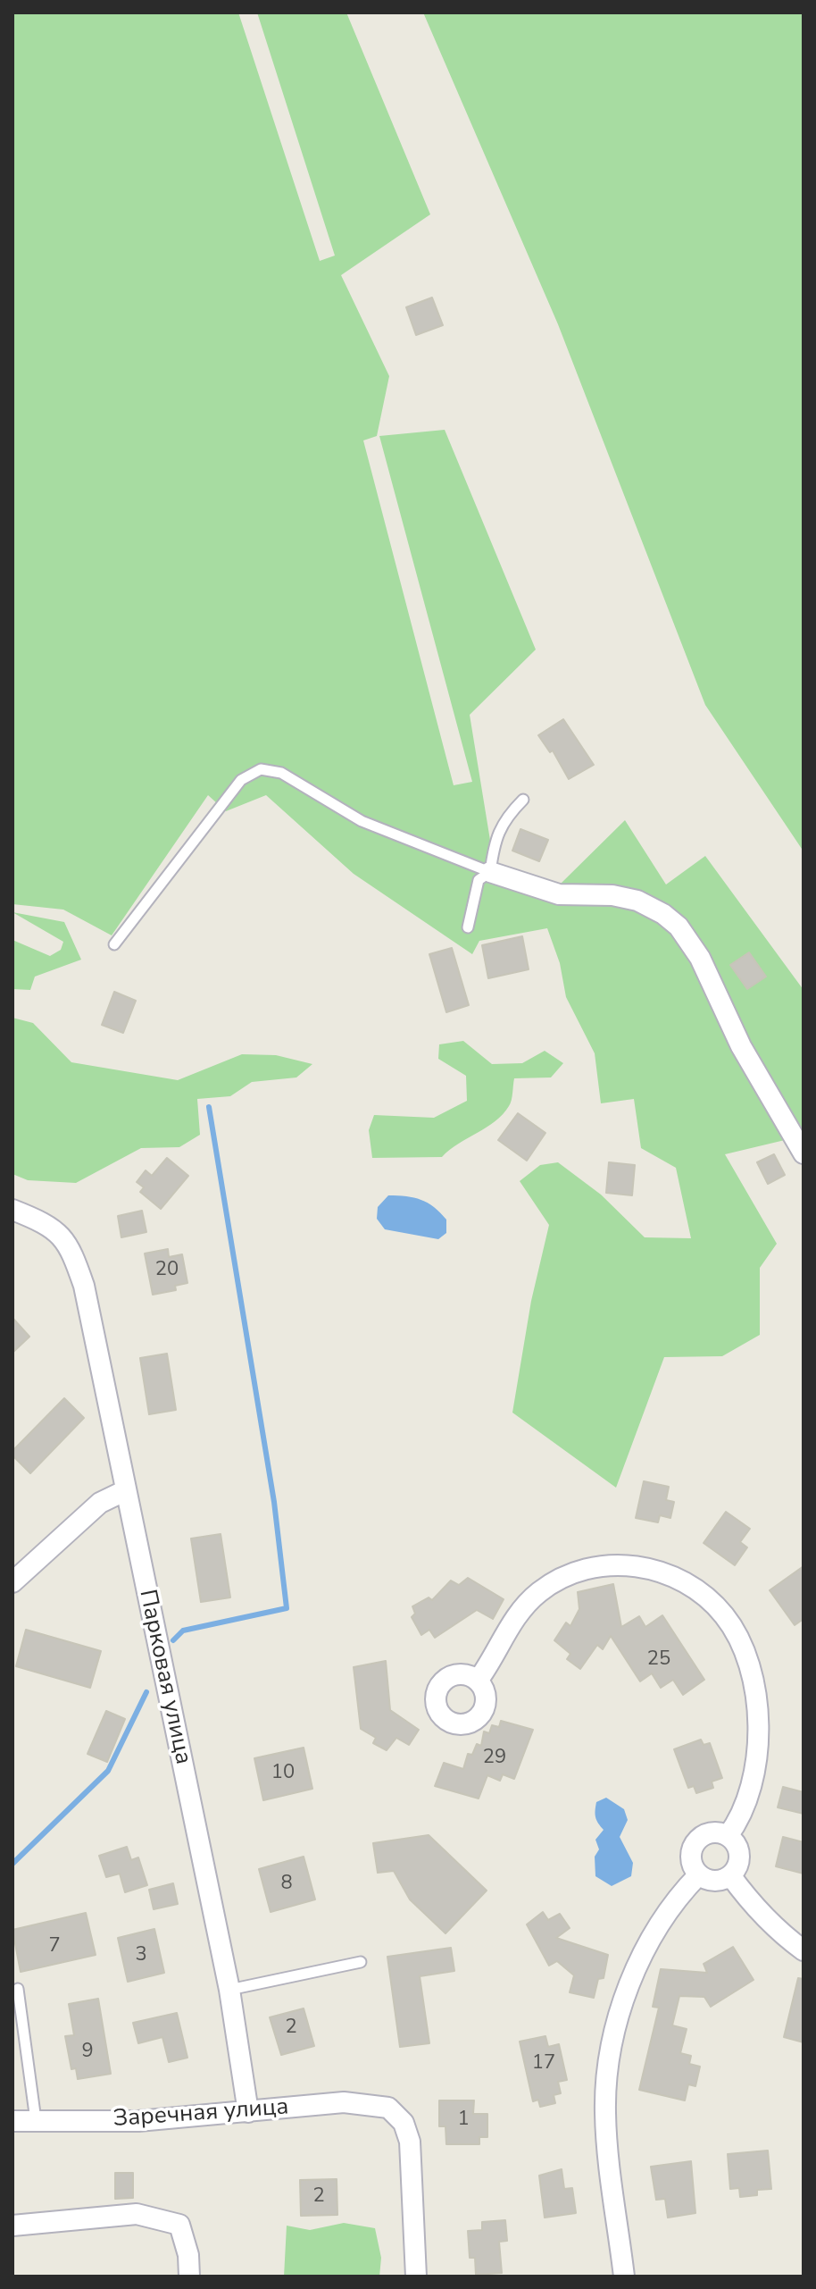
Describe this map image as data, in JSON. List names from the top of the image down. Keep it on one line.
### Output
{"streets":{"street":["Парковая улица","Заречная улица"]},"crossings":[["Парковая улица","Заречная улица"]],"house_numbers":["20","25","29","10","8","7","3","2","9","17","1","2"]}
